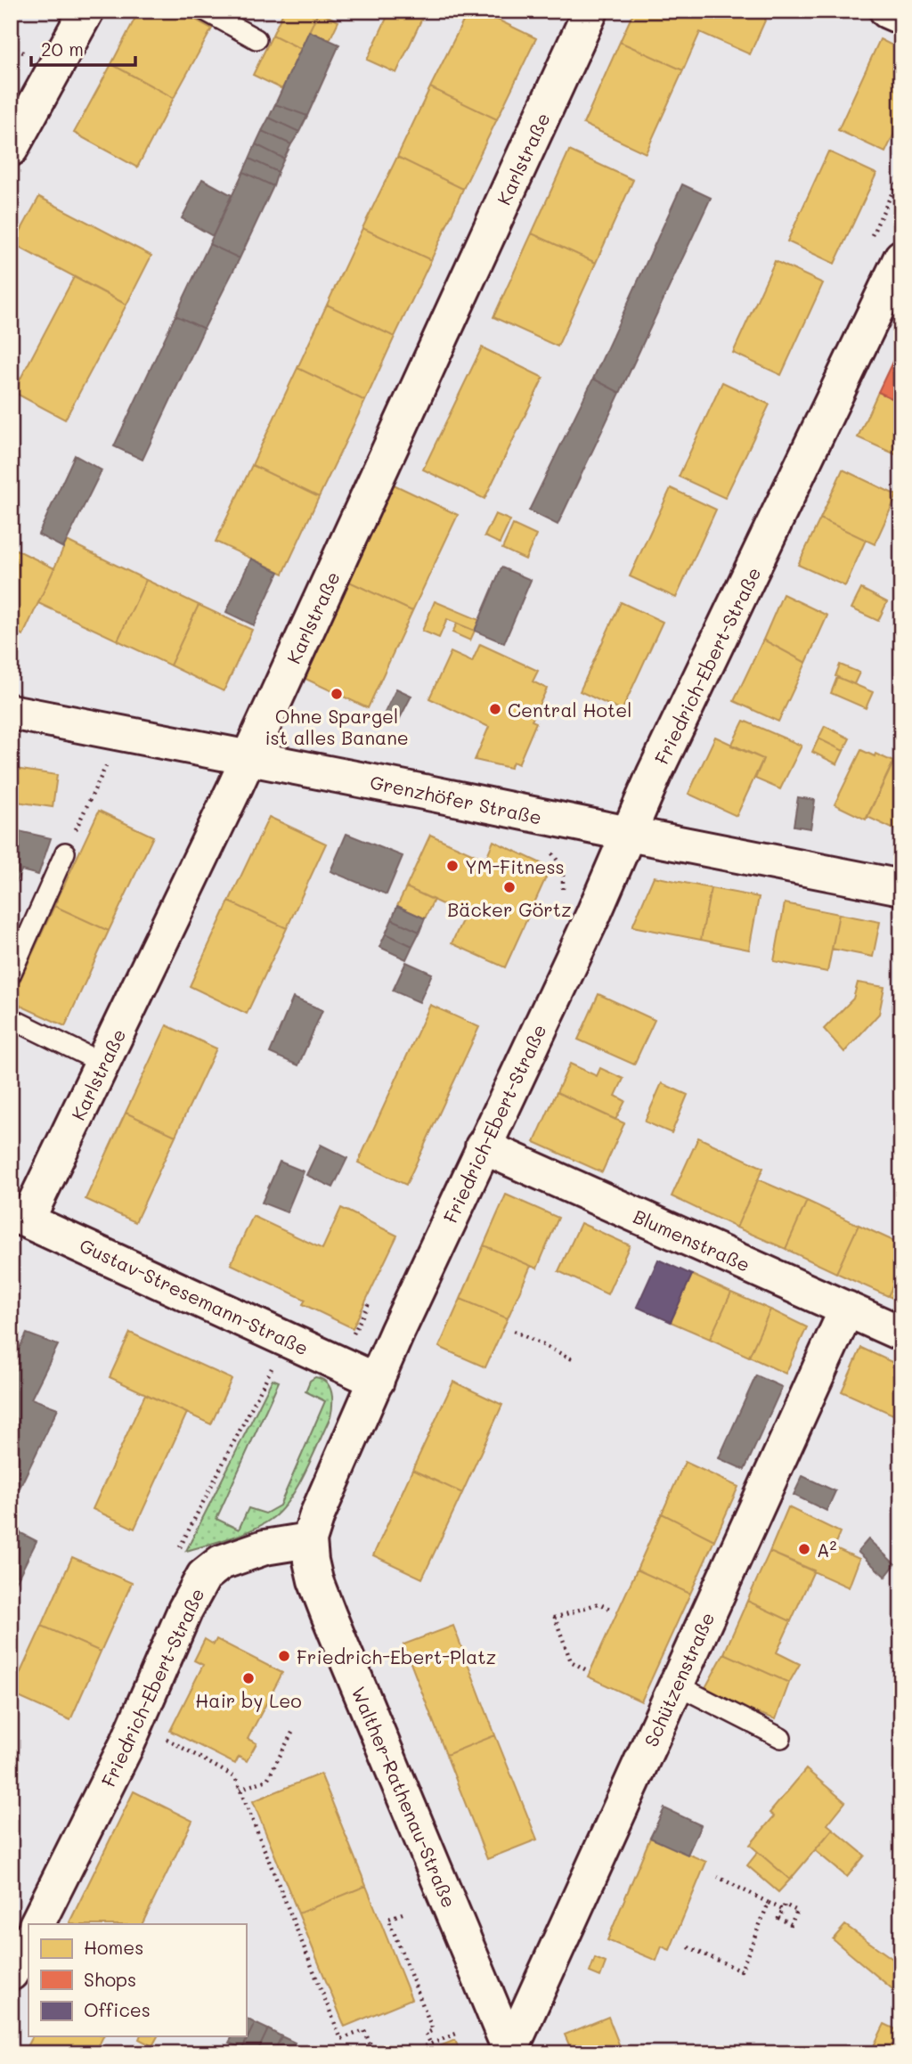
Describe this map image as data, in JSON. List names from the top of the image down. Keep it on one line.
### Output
{"streets":{"street":["Karlstraße","Friedrich-Ebert-Straße","Grenzhöfer Straße","Blumenstraße","Gustav-Stresemann-Straße","Schützenstraße","Walther-Rathenau-Straße"]},"crossings":[["Karlstraße","Grenzhöfer Straße"],["Karlstraße","Gustav-Stresemann-Straße"],["Friedrich-Ebert-Straße","Grenzhöfer Straße"],["Friedrich-Ebert-Straße","Blumenstraße"],["Friedrich-Ebert-Straße","Gustav-Stresemann-Straße"],["Friedrich-Ebert-Straße","Walther-Rathenau-Straße"],["Blumenstraße","Schützenstraße"],["Schützenstraße","Walther-Rathenau-Straße"]],"places":["Ohne Spargel ist alles Banane","Central Hotel","YM-Fitness","Bäcker Görtz","A²","Friedrich-Ebert-Platz","Hair by Leo"],"legend":["Homes","Shops","Offices"],"scale_bar":"20 m"}
